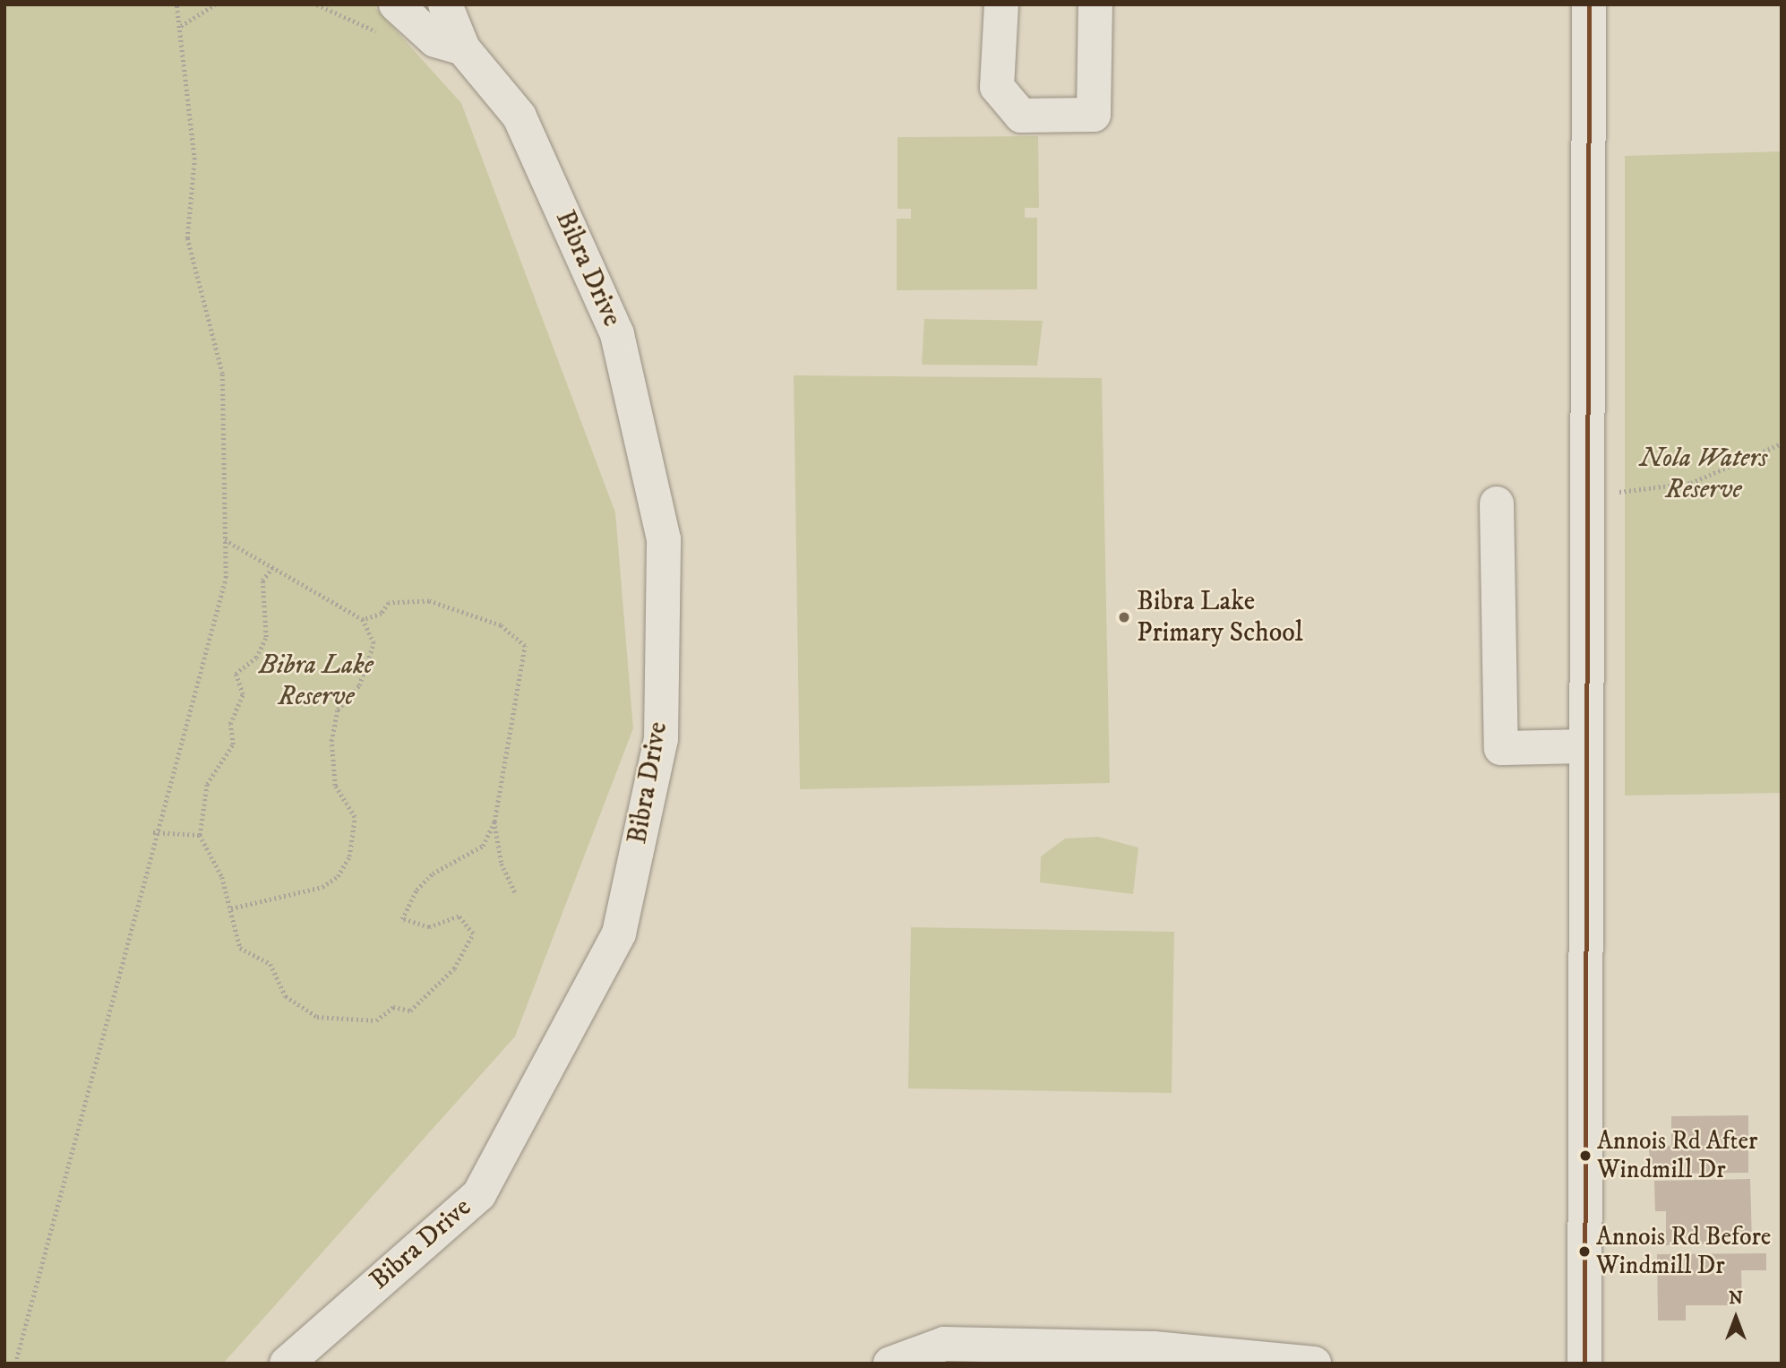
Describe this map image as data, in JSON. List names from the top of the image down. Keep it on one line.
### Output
{"streets":{"street":["Bibra Drive"]},"parks":["Nola Waters Reserve","Bibra Lake Reserve"],"places":["Bibra Lake Primary School","Annois Rd After Windmill Dr","Annois Rd Before Windmill Dr"],"north":"top"}
